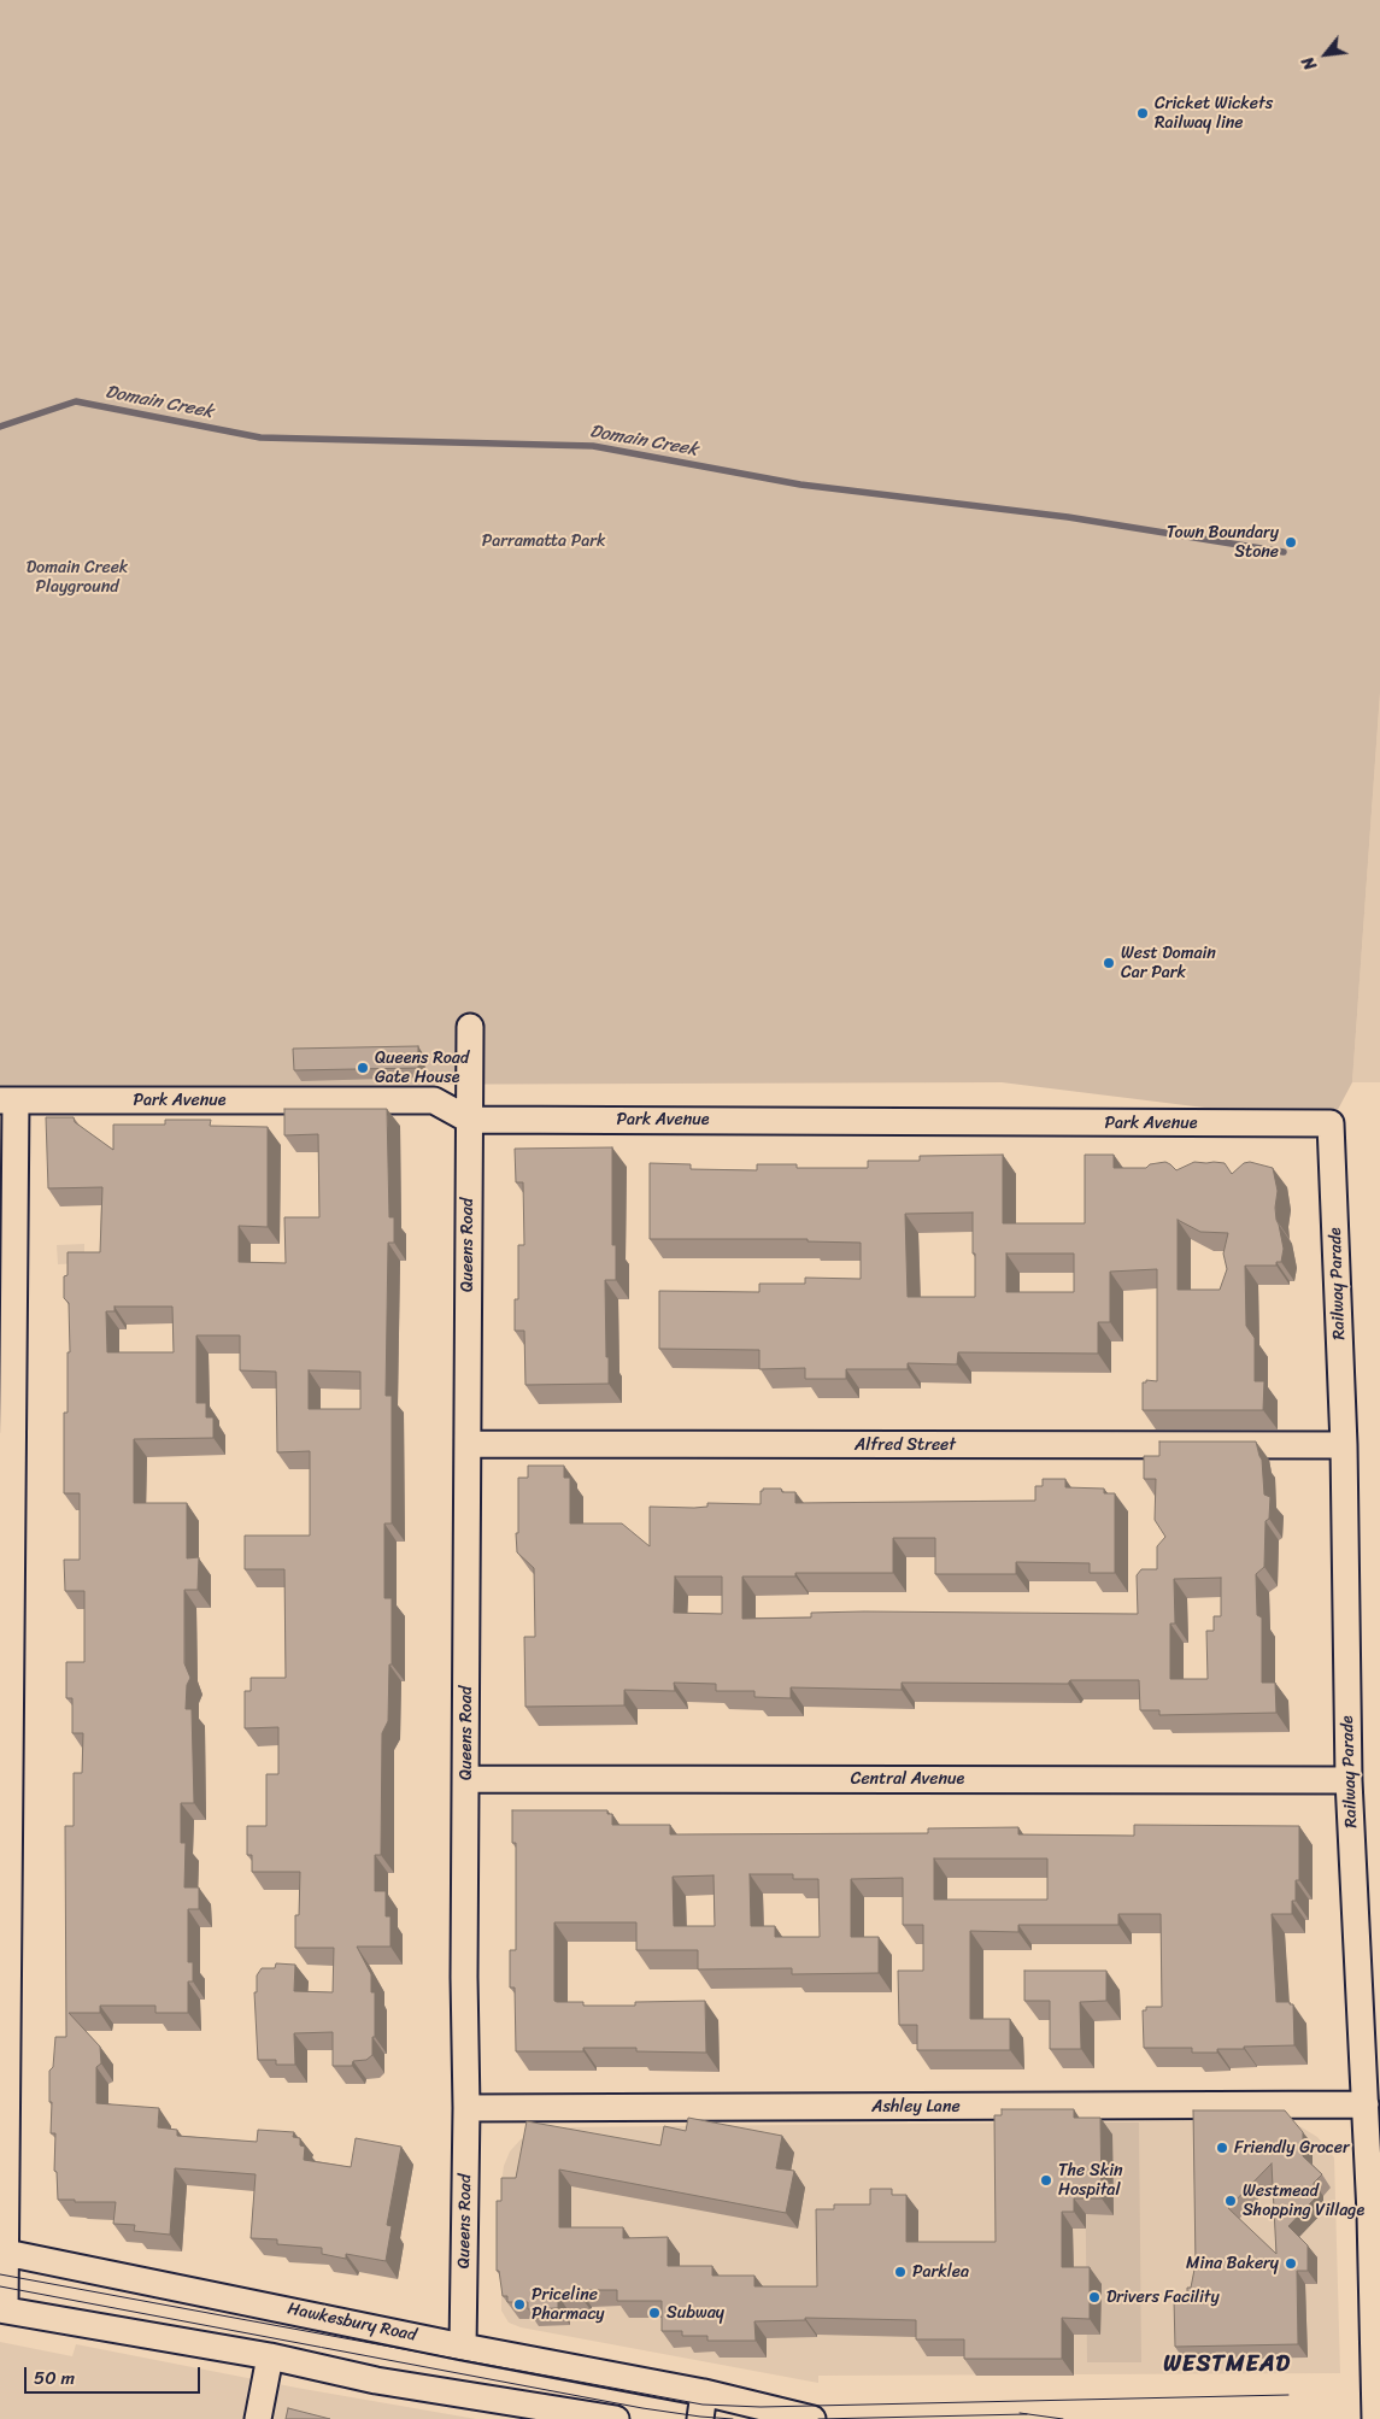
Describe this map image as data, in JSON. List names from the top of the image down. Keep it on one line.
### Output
{"streets":{"street":["Park Avenue","Queens Road","Railway Parade","Alfred Street","Central Avenue","Ashley Lane","Hawkesbury Road"]},"crossings":[["Park Avenue","Queens Road"],["Park Avenue","Railway Parade"],["Queens Road","Alfred Street"],["Queens Road","Central Avenue"],["Queens Road","Ashley Lane"],["Queens Road","Hawkesbury Road"],["Railway Parade","Alfred Street"],["Railway Parade","Central Avenue"],["Railway Parade","Ashley Lane"]],"districts":["WESTMEAD"],"water":["Domain Creek"],"parks":["Parramatta Park","Domain Creek Playground"],"places":["Cricket Wickets Railway line","Town Boundary Stone","West Domain Car Park","Queens Road Gate House","Friendly Grocer","The Skin Hospital","Westmead Shopping Village","Mina Bakery","Parklea","Drivers Facility","Priceline Pharmacy","Subway"],"scale_bar":"50 m","north":"bottom left"}
